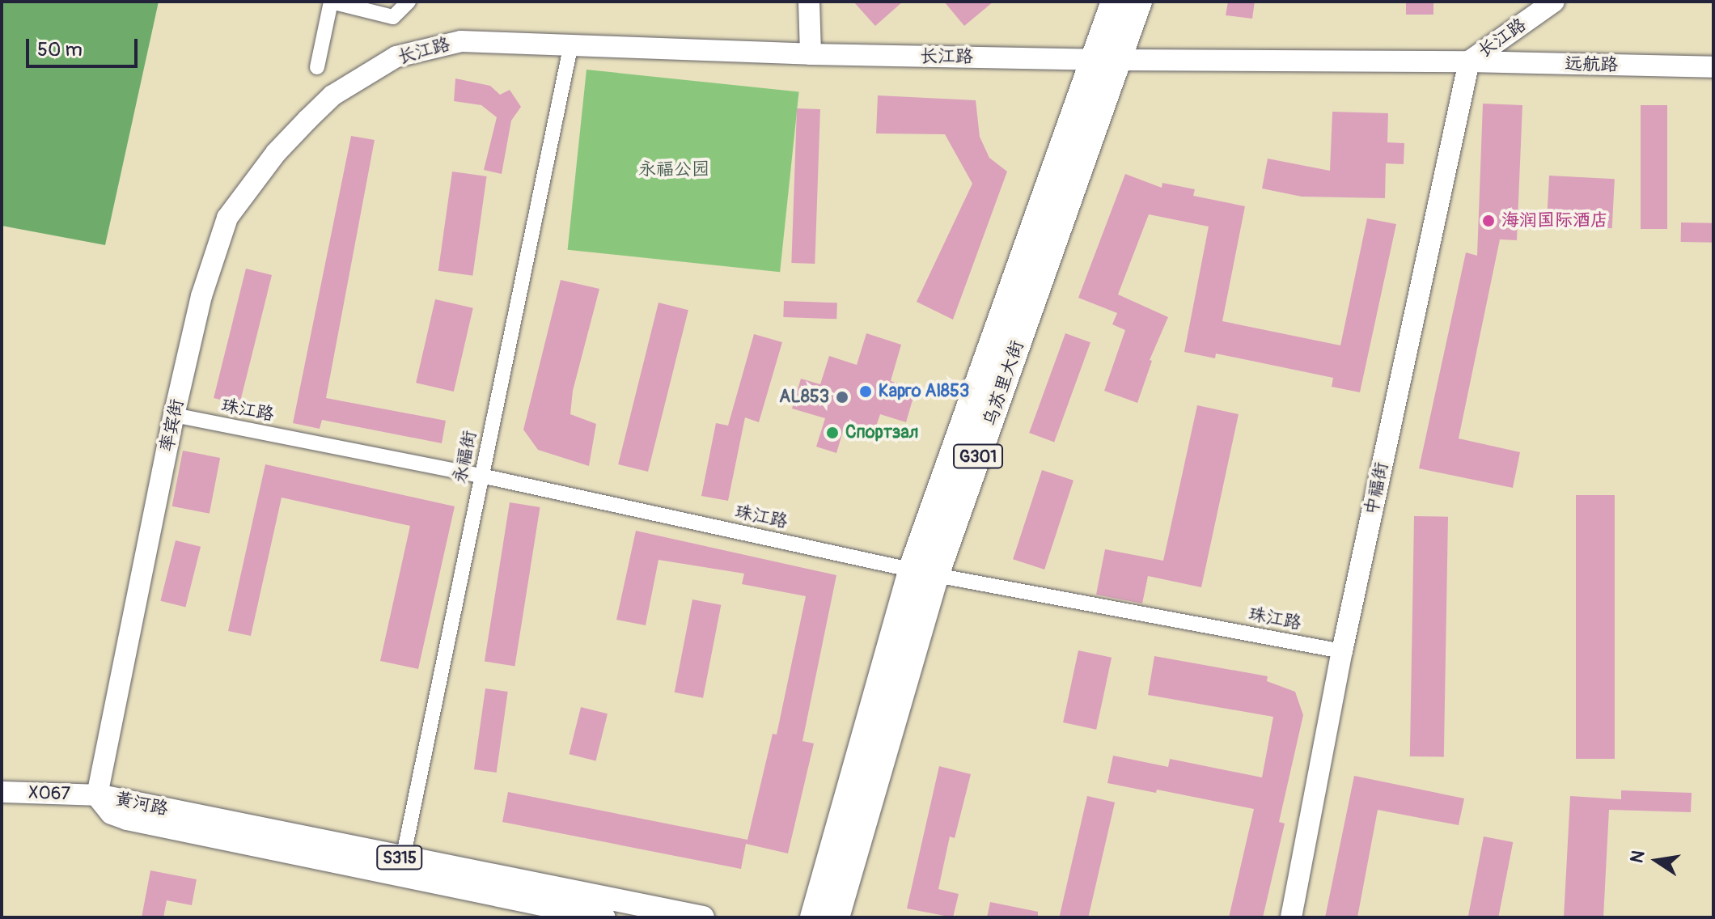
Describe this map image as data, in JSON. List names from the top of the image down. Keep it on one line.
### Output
{"streets":{"highway":["乌苏里大街","G301"],"main road":["黄河路","S315"],"street":["长江路","远航路","珠江路","率宾街","永福街","中福街","X067"]},"crossings":[["长江路","远航路"],["长江路","乌苏里大街"],["长江路","率宾街"],["长江路","永福街"],["长江路","中福街"],["远航路","中福街"],["乌苏里大街","珠江路"],["珠江路","率宾街"],["珠江路","永福街"],["珠江路","中福街"],["率宾街","X067"],["率宾街","黄河路"],["永福街","黄河路"],["X067","黄河路"]],"parks":["永福公园"],"places":["海润国际酒店","Карго Al853","AL853","Спортзал"],"scale_bar":"50 m","north":"left"}
